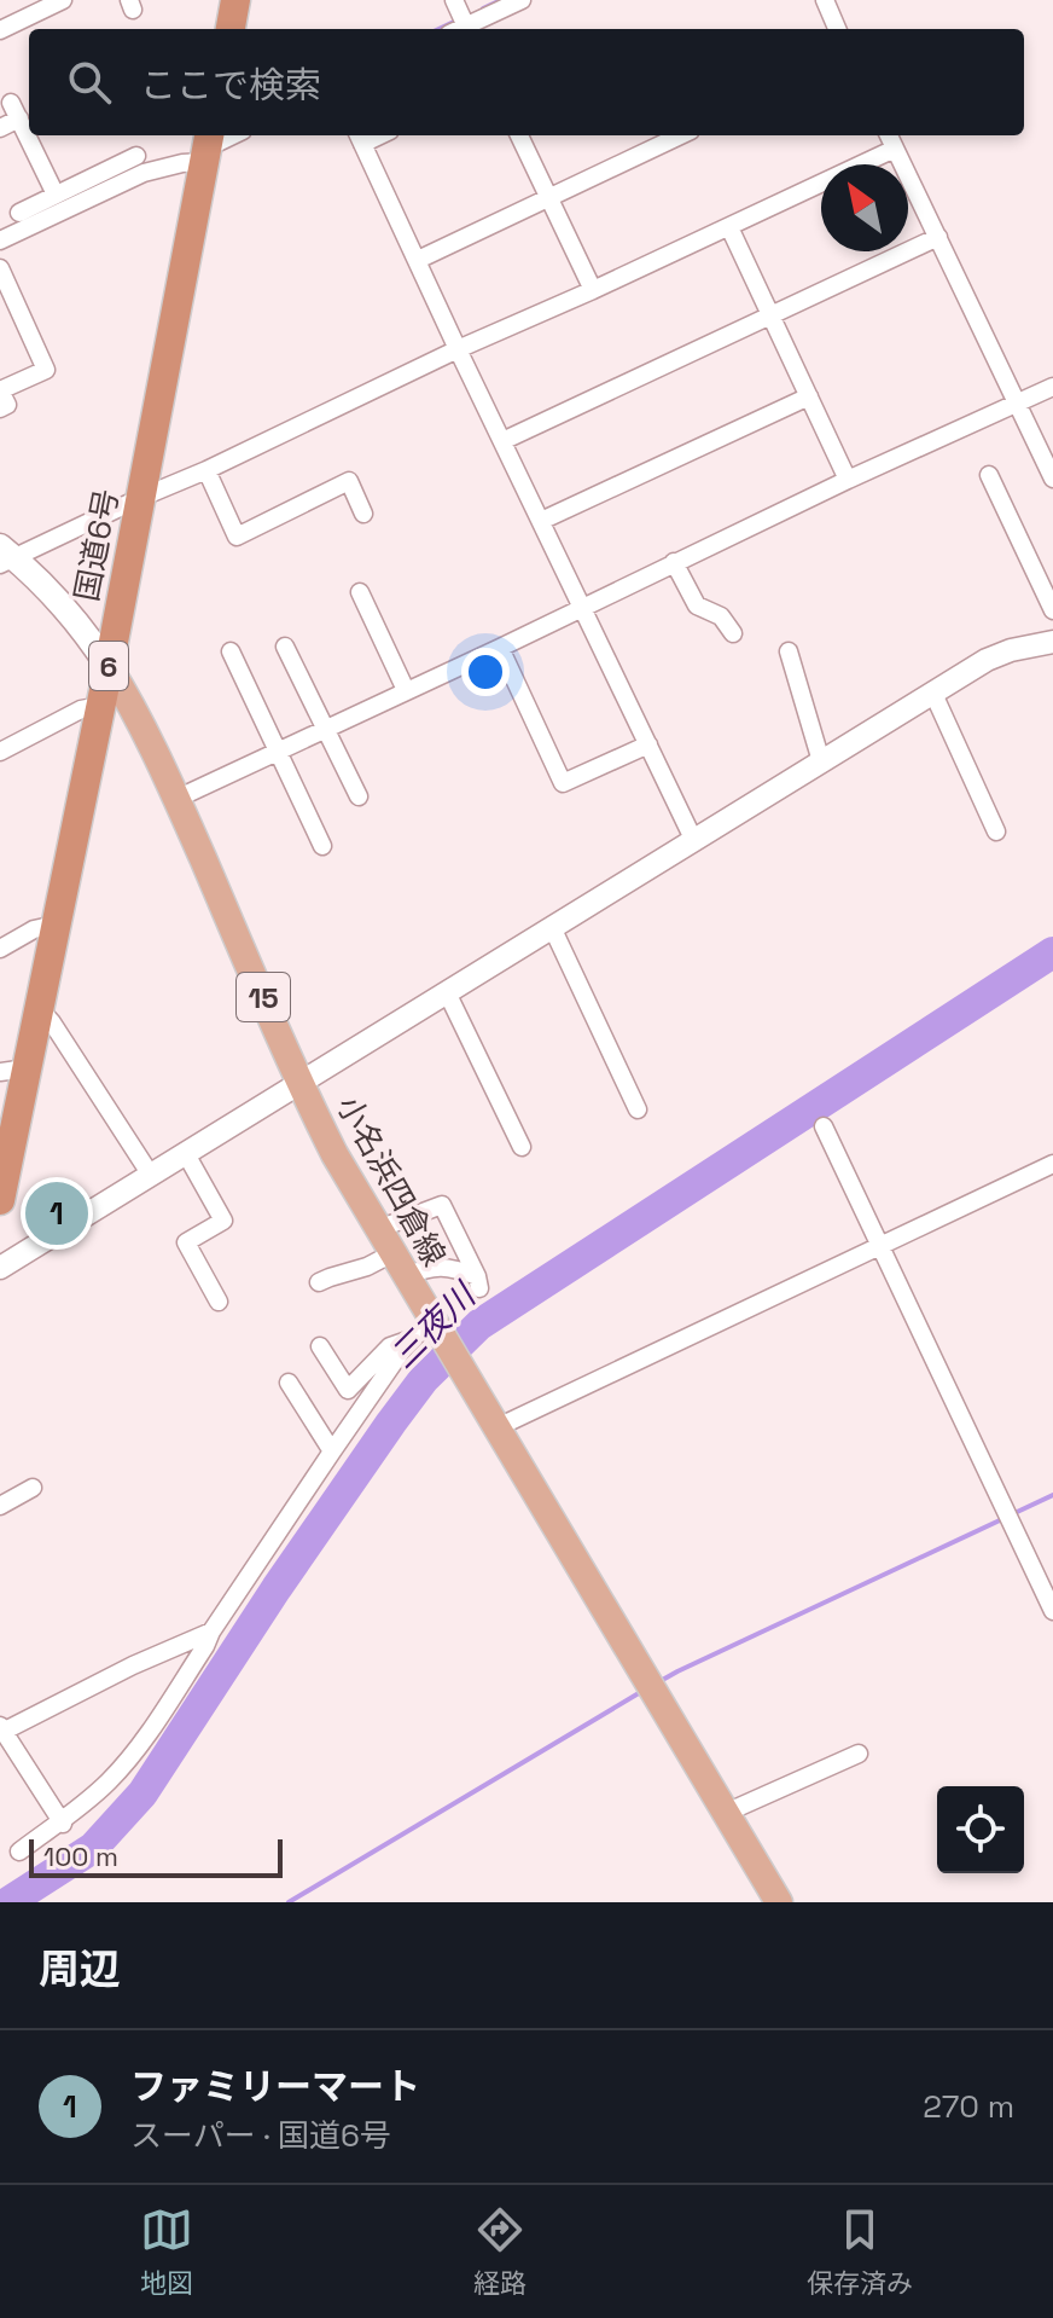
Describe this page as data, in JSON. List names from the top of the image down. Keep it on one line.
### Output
{"streets":{"highway":["国道6号","6"],"main road":["15","小名浜四倉線"]},"crossings":[["国道6号","小名浜四倉線"]],"water":["三夜川"],"scale_bar":"100 m","north":"top left","page":{"search":"ここで検索","pins":"1","scale":"100 m","heading":"周辺","list":[{"mark":"1","name":"ファミリーマート","note":"スーパー · 国道6号","value":"270 m"}],"nav":["地図","経路","保存済み"]}}
